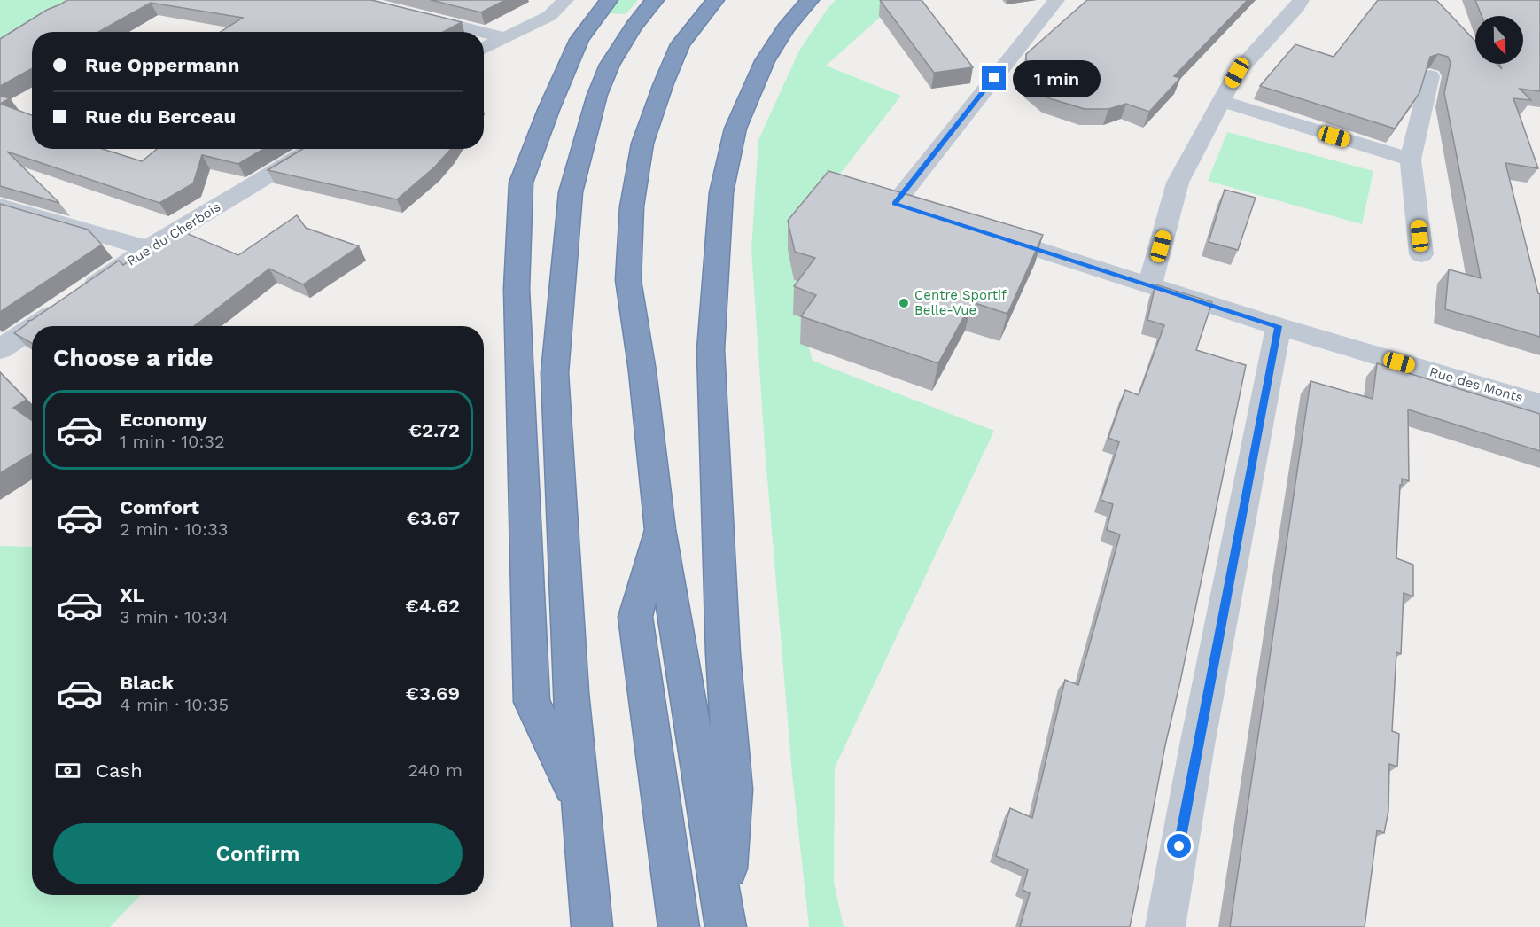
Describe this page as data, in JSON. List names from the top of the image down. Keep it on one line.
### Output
{"streets":{"street":["Rue du Cherbois","Rue des Monts"]},"places":["Centre Sportif Belle-Vue"],"north":"bottom","page":{"banner":["Rue Oppermann","Rue du Berceau"],"bubble":"1 min","heading":"Choose a ride","list":[{"name":"Economy","note":"1 min · 10:32","value":"€2.72"},{"name":"Comfort","note":"2 min · 10:33","value":"€3.67"},{"name":"XL","note":"3 min · 10:34","value":"€4.62"},{"name":"Black","note":"4 min · 10:35","value":"€3.69"}],"pay":["Cash","240 m"],"buttons":"Confirm"}}
